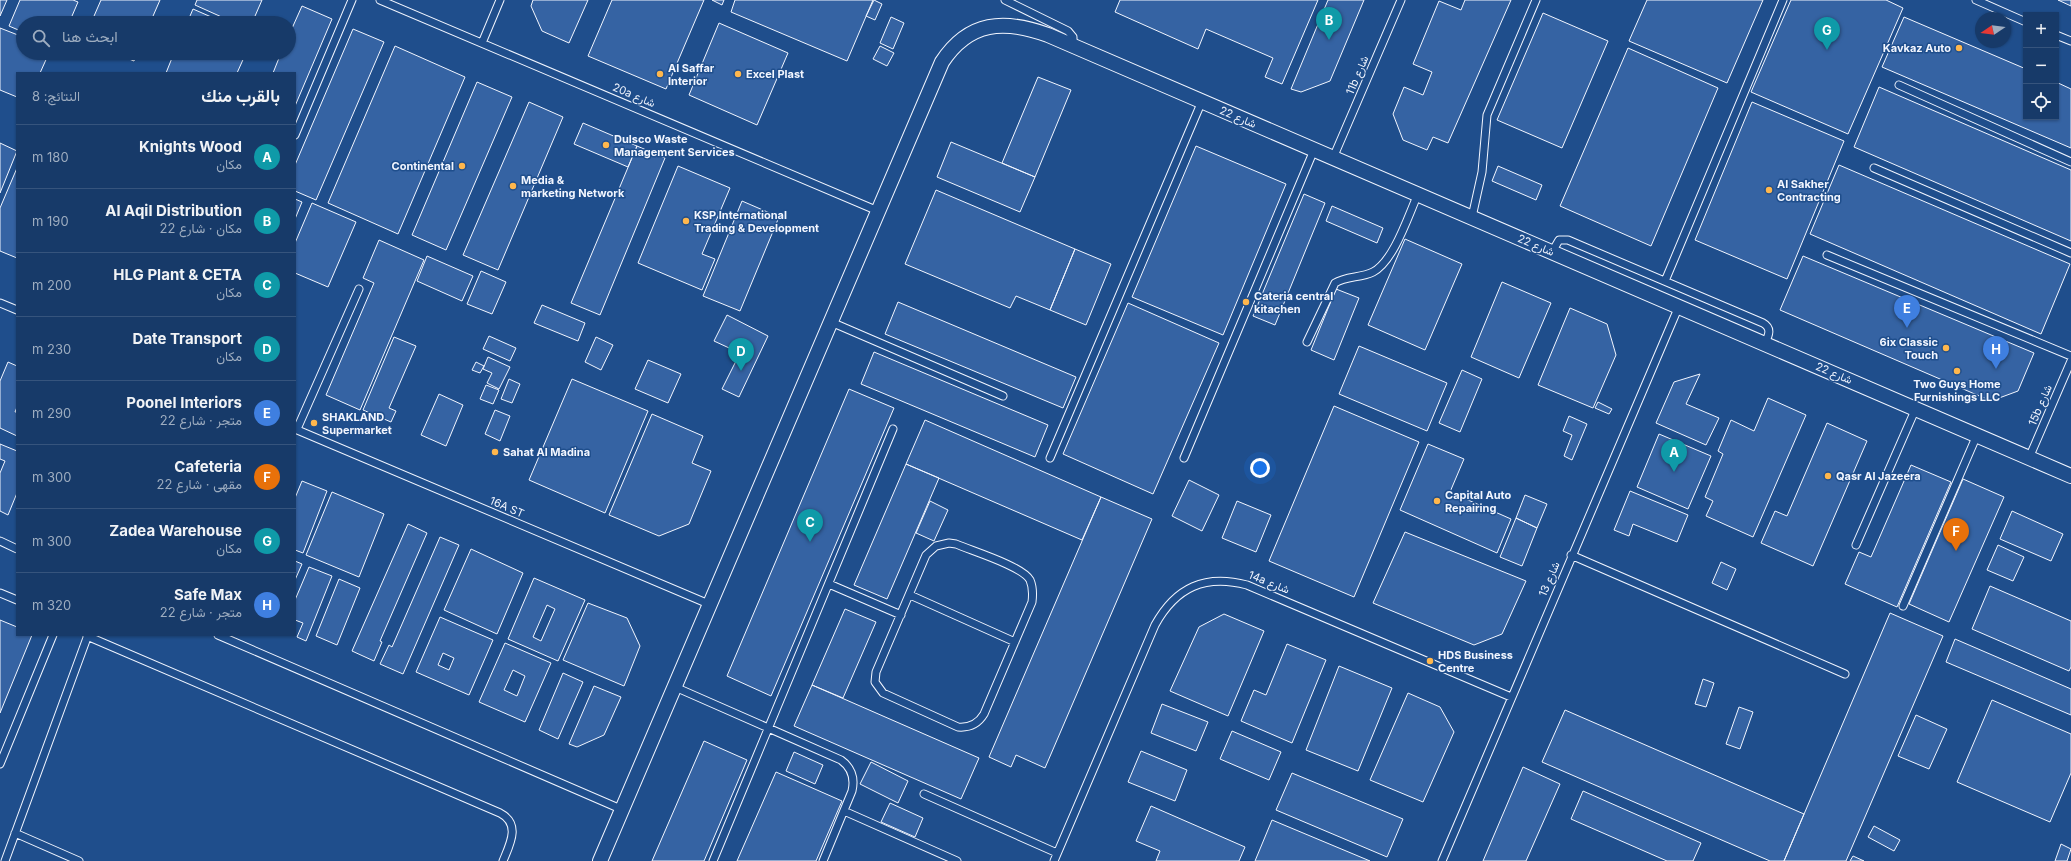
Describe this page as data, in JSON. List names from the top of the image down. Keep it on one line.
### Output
{"streets":{"street":["شارع 22"],"lane":["11b شارع","20a شارع","15b شارع","16A ST","شارع 13","14a شارع"]},"crossings":[["11b شارع","شارع 22"],["20a شارع","شارع 22"],["شارع 22","15b شارع"],["شارع 22","شارع 13"],["شارع 13","14a شارع"]],"places":["Kavkaz Auto","Al Saffar Interior","Excel Plast","Dulsco Waste Management Services","Continental","Media & marketing Network","Al Sakher Contracting","KSP International Trading & Development","Cateria central kitachen","6ix Classic Touch","Two Guys Home Furnishings LLC","SHAKLAND Supermarket","Sahat Al Madina","Qasr Al Jazeera","Capital Auto Repairing","HDS Business Centre"],"north":"left","page":{"pins":["B","G","E","H","D","A","C","F"],"map_buttons":["+","−"],"search":"ابحث هنا","heading":["بالقرب منك","النتائج: 8"],"list":[{"mark":"A","name":"Knights Wood","note":"مكان","value":"180 m"},{"mark":"B","name":"Al Aqil Distribution","note":"مكان · شارع 22","value":"190 m"},{"mark":"C","name":"HLG Plant & CETA","note":"مكان","value":"200 m"},{"mark":"D","name":"Date Transport","note":"مكان","value":"230 m"},{"mark":"E","name":"Poonel Interiors","note":"متجر · شارع 22","value":"290 m"},{"mark":"F","name":"Cafeteria","note":"مقهى · شارع 22","value":"300 m"},{"mark":"G","name":"Zadea Warehouse","note":"مكان","value":"300 m"},{"mark":"H","name":"Safe Max","note":"متجر · شارع 22","value":"320 m"}]}}
